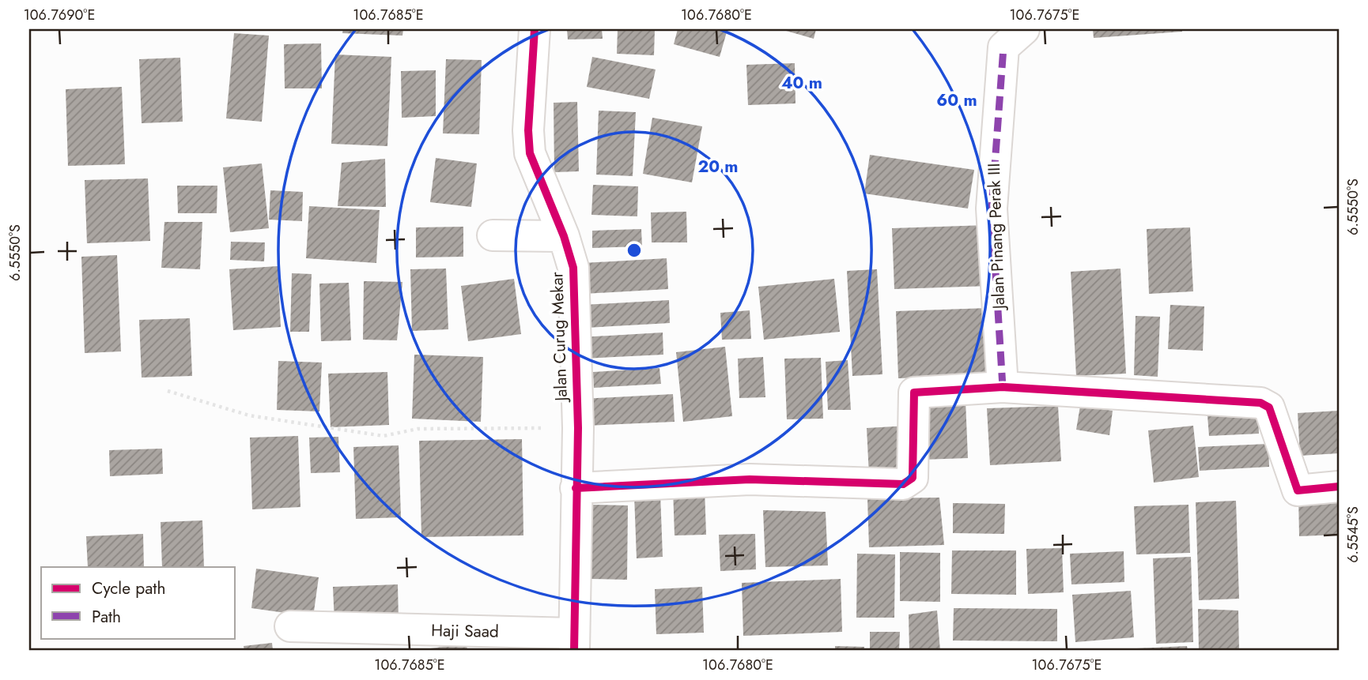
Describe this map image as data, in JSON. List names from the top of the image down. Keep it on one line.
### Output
{"streets":{"street":["Jalan Pinang Perak III","Jalan Curug Mekar","Haji Saad"]},"crossings":[["Jalan Curug Mekar","Haji Saad"]],"legend":["Cycle path","Path"],"coordinates":["106.7690°E","106.7685°E","106.7680°E","106.7675°E","6.5550°S","6.5545°S"],"rings":["40 m","60 m","20 m"]}
